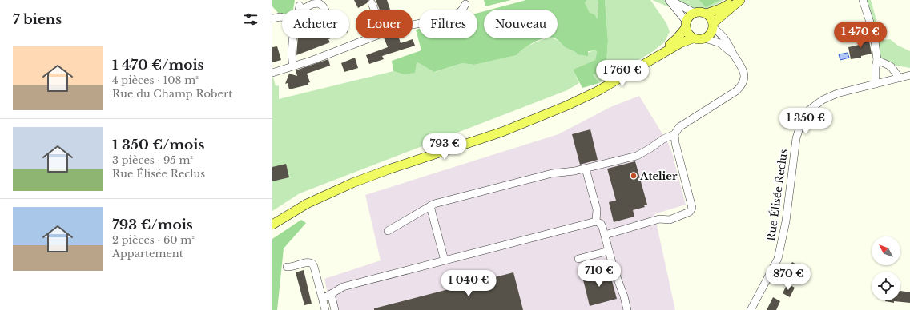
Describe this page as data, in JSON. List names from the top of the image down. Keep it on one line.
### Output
{"streets":{"street":["Rue Élisée Reclus"]},"places":["Atelier"],"north":"top left","page":{"heading":"7 biens","chip":["Acheter","Louer","Filtres","Nouveau"],"price":["1 470 €","1 760 €","1 350 €","793 €","710 €","870 €","1 040 €"],"list":[{"name":"1 470 €/mois","note":"4 pièces · 108 m² · Rue du Champ Robert"},{"name":"1 350 €/mois","note":"3 pièces · 95 m² · Rue Élisée Reclus"},{"name":"793 €/mois","note":"2 pièces · 60 m² · Appartement"}]}}
